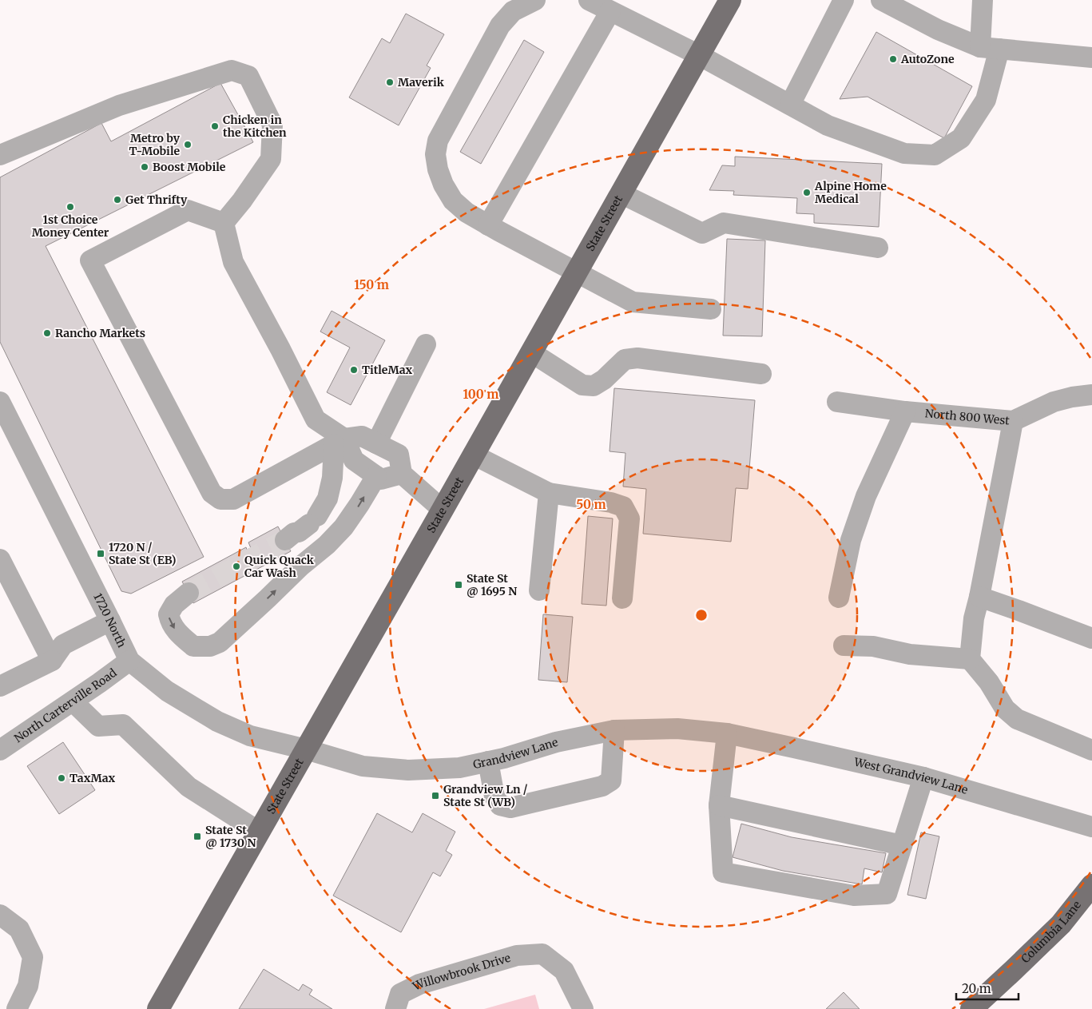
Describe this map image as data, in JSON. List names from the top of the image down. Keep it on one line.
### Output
{"streets":{"main road":["State Street","Columbia Lane"],"street":["North 800 West","1720 North","North Carterville Road","Grandview Lane","West Grandview Lane","Willowbrook Drive"]},"crossings":[["State Street","1720 North"],["State Street","Grandview Lane"],["1720 North","North Carterville Road"],["1720 North","Grandview Lane"],["Grandview Lane","West Grandview Lane"]],"places":{"other":["AutoZone","Maverik","Chicken in the Kitchen","Metro by T-Mobile","Boost Mobile","Alpine Home Medical","Get Thrifty","1st Choice Money Center","Rancho Markets","TitleMax","Quick Quack Car Wash","TaxMax"],"transit":["1720 N / State St (EB)","State St @ 1695 N","Grandview Ln / State St (WB)","State St @ 1730 N"]},"scale_bar":"20 m","rings":["150 m","100 m","50 m"]}
